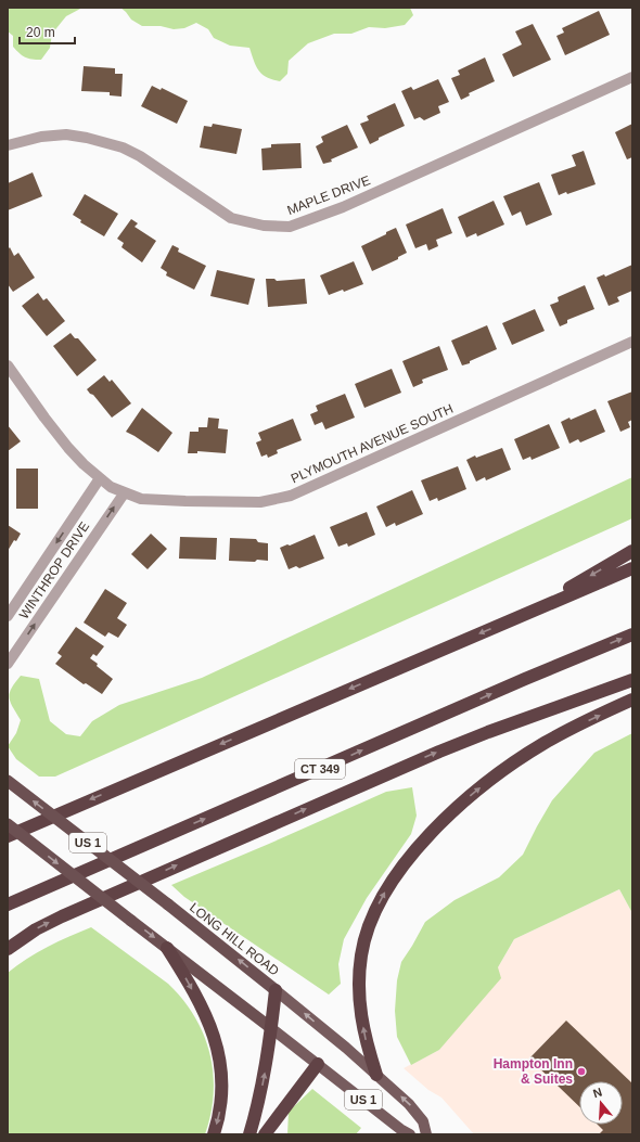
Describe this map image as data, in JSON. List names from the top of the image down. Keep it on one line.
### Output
{"streets":{"highway":["CT 349","US 1","LONG HILL ROAD"],"street":["MAPLE DRIVE","PLYMOUTH AVENUE SOUTH","WINTHROP DRIVE"]},"crossings":[["PLYMOUTH AVENUE SOUTH","WINTHROP DRIVE"]],"places":["Hampton Inn & Suites"],"scale_bar":"20 m","north":"top"}
